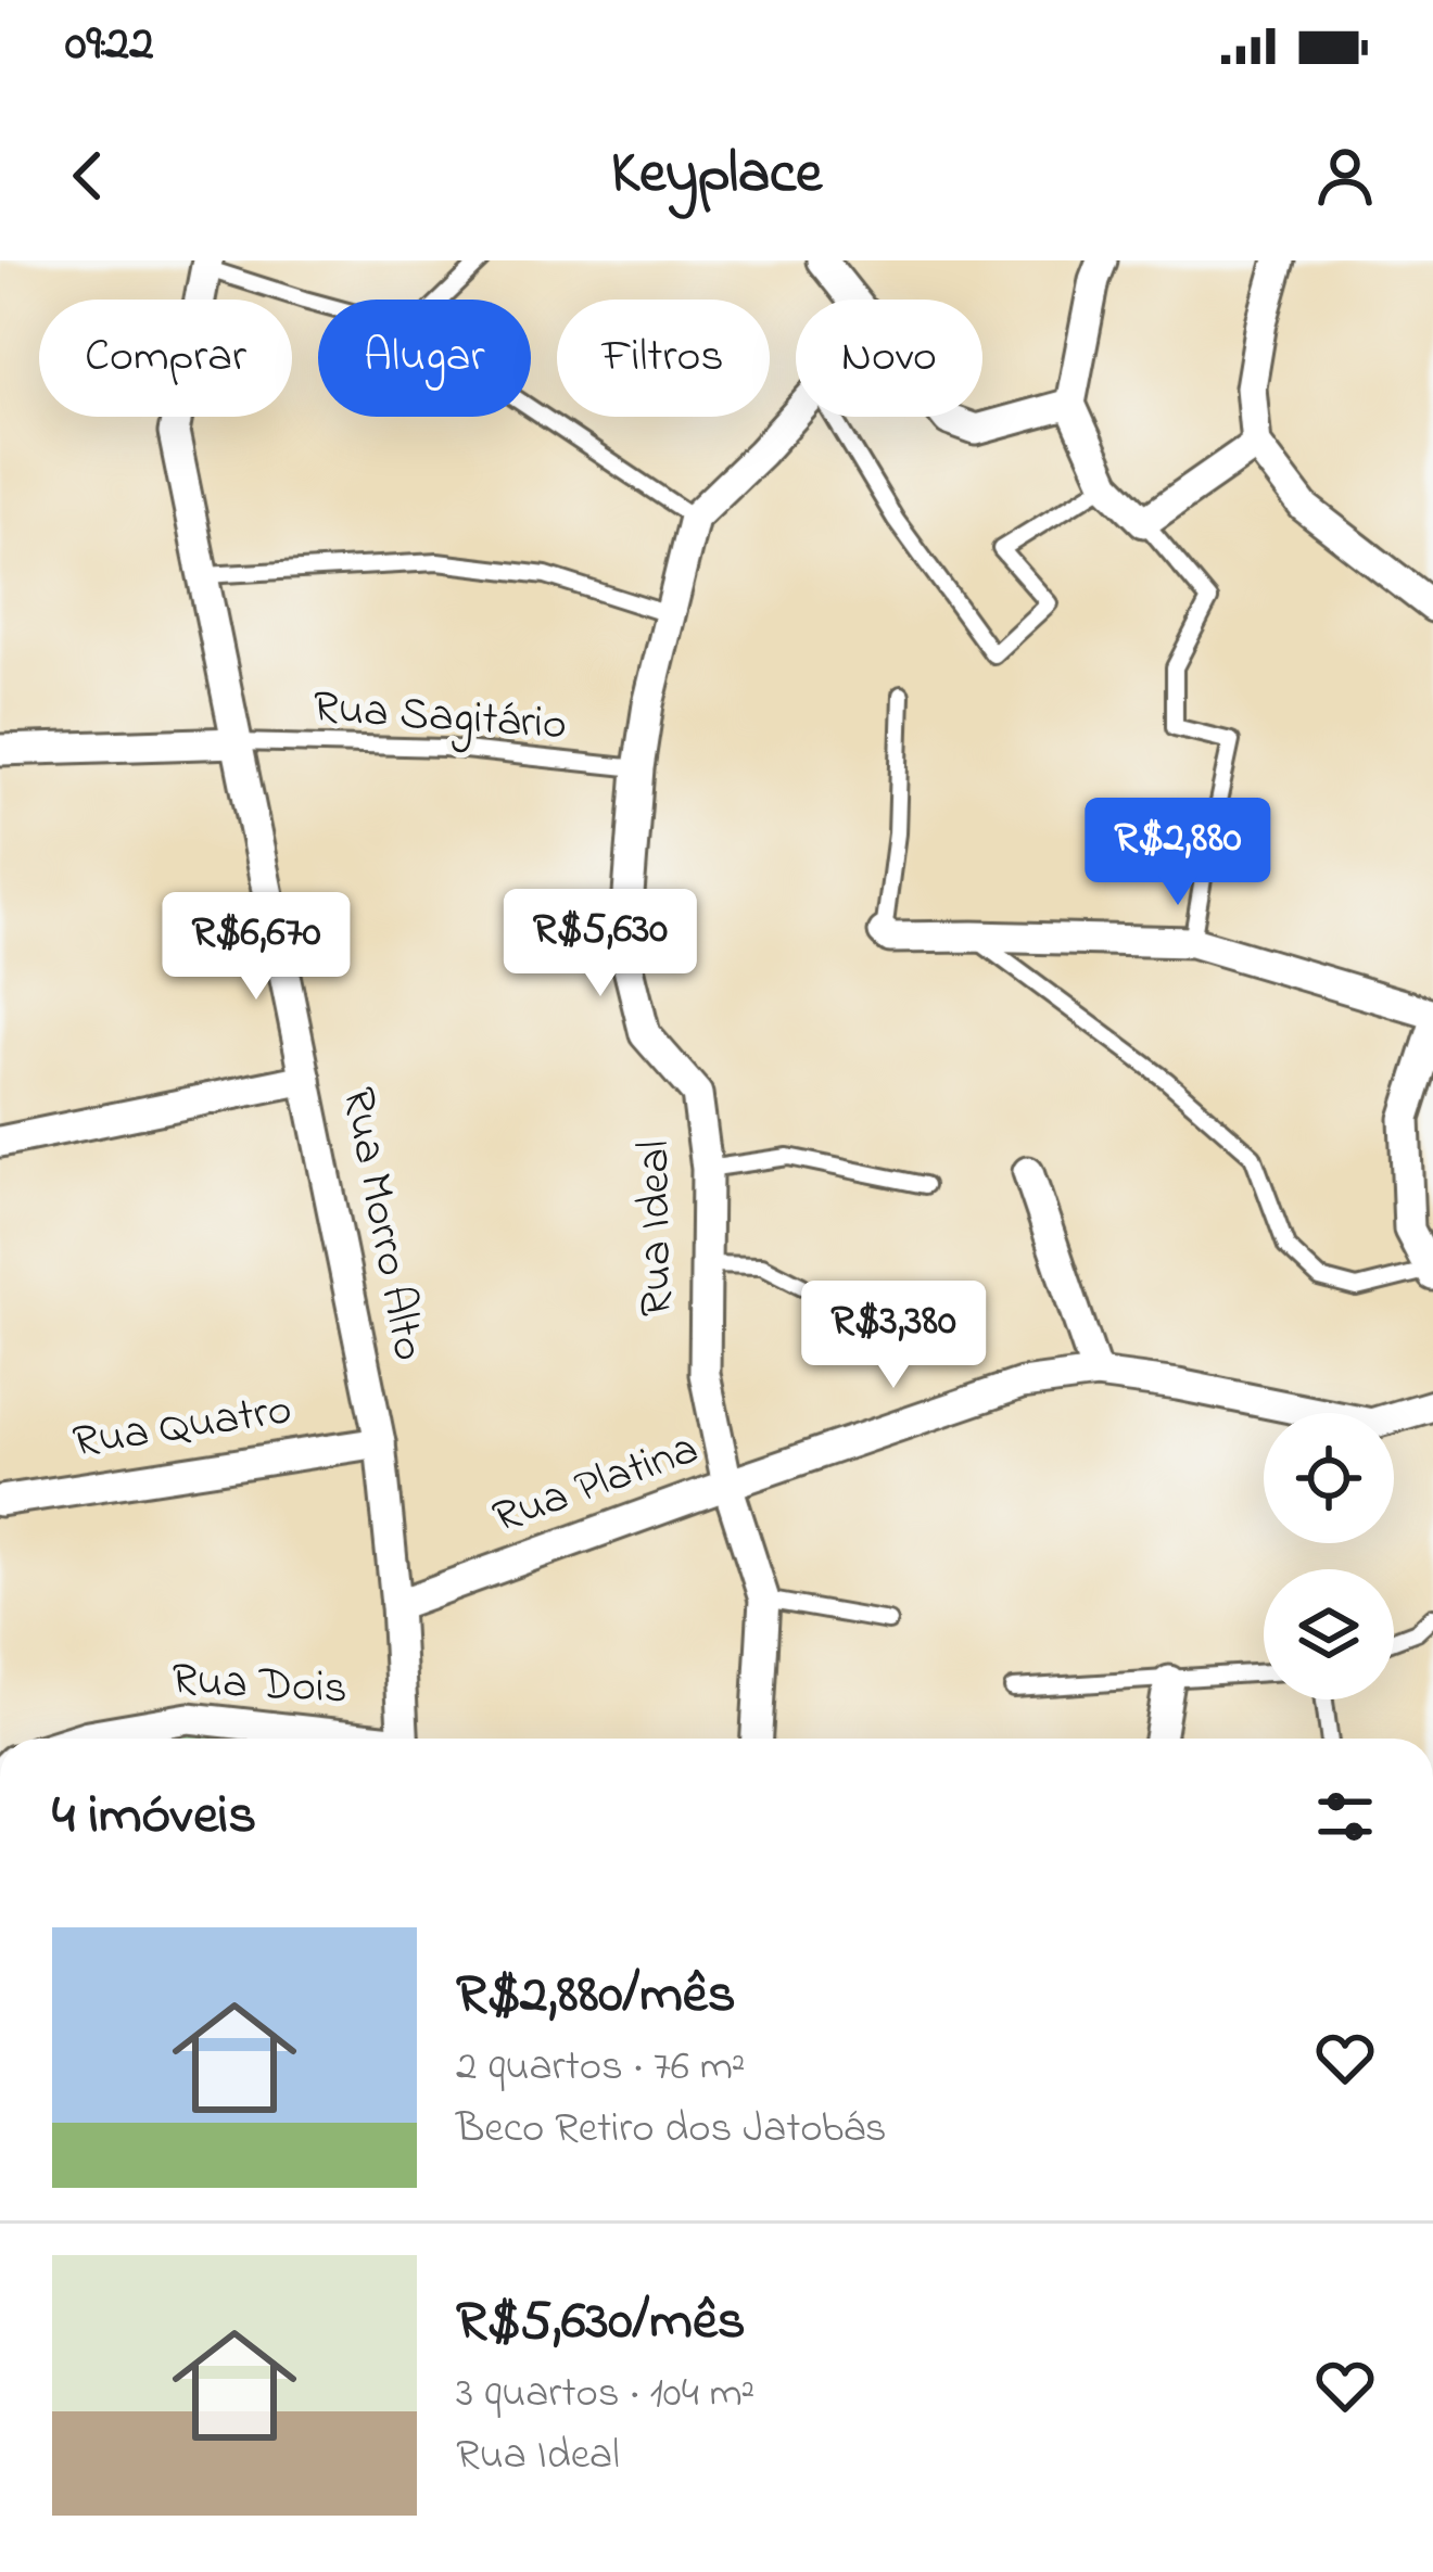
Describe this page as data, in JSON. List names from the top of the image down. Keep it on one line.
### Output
{"streets":{"street":["Rua Morro Alto","Rua Ideal","Rua Quatro","Rua Platina","Rua Dois"],"lane":["Rua Sagitário"]},"crossings":[["Rua Sagitário","Rua Morro Alto"],["Rua Sagitário","Rua Ideal"],["Rua Morro Alto","Rua Quatro"],["Rua Morro Alto","Rua Platina"],["Rua Ideal","Rua Platina"]],"page":{"status":"09:22","header":"Keyplace","chip":["Comprar","Alugar","Filtros","Novo"],"price":["R$2,880","R$5,630","R$6,670","R$3,380"],"heading":"4 imóveis","list":[{"name":"R$2,880/mês","note":"2 quartos · 76 m² · Beco Retiro dos Jatobás"},{"name":"R$5,630/mês","note":"3 quartos · 104 m² · Rua Ideal"}]}}
